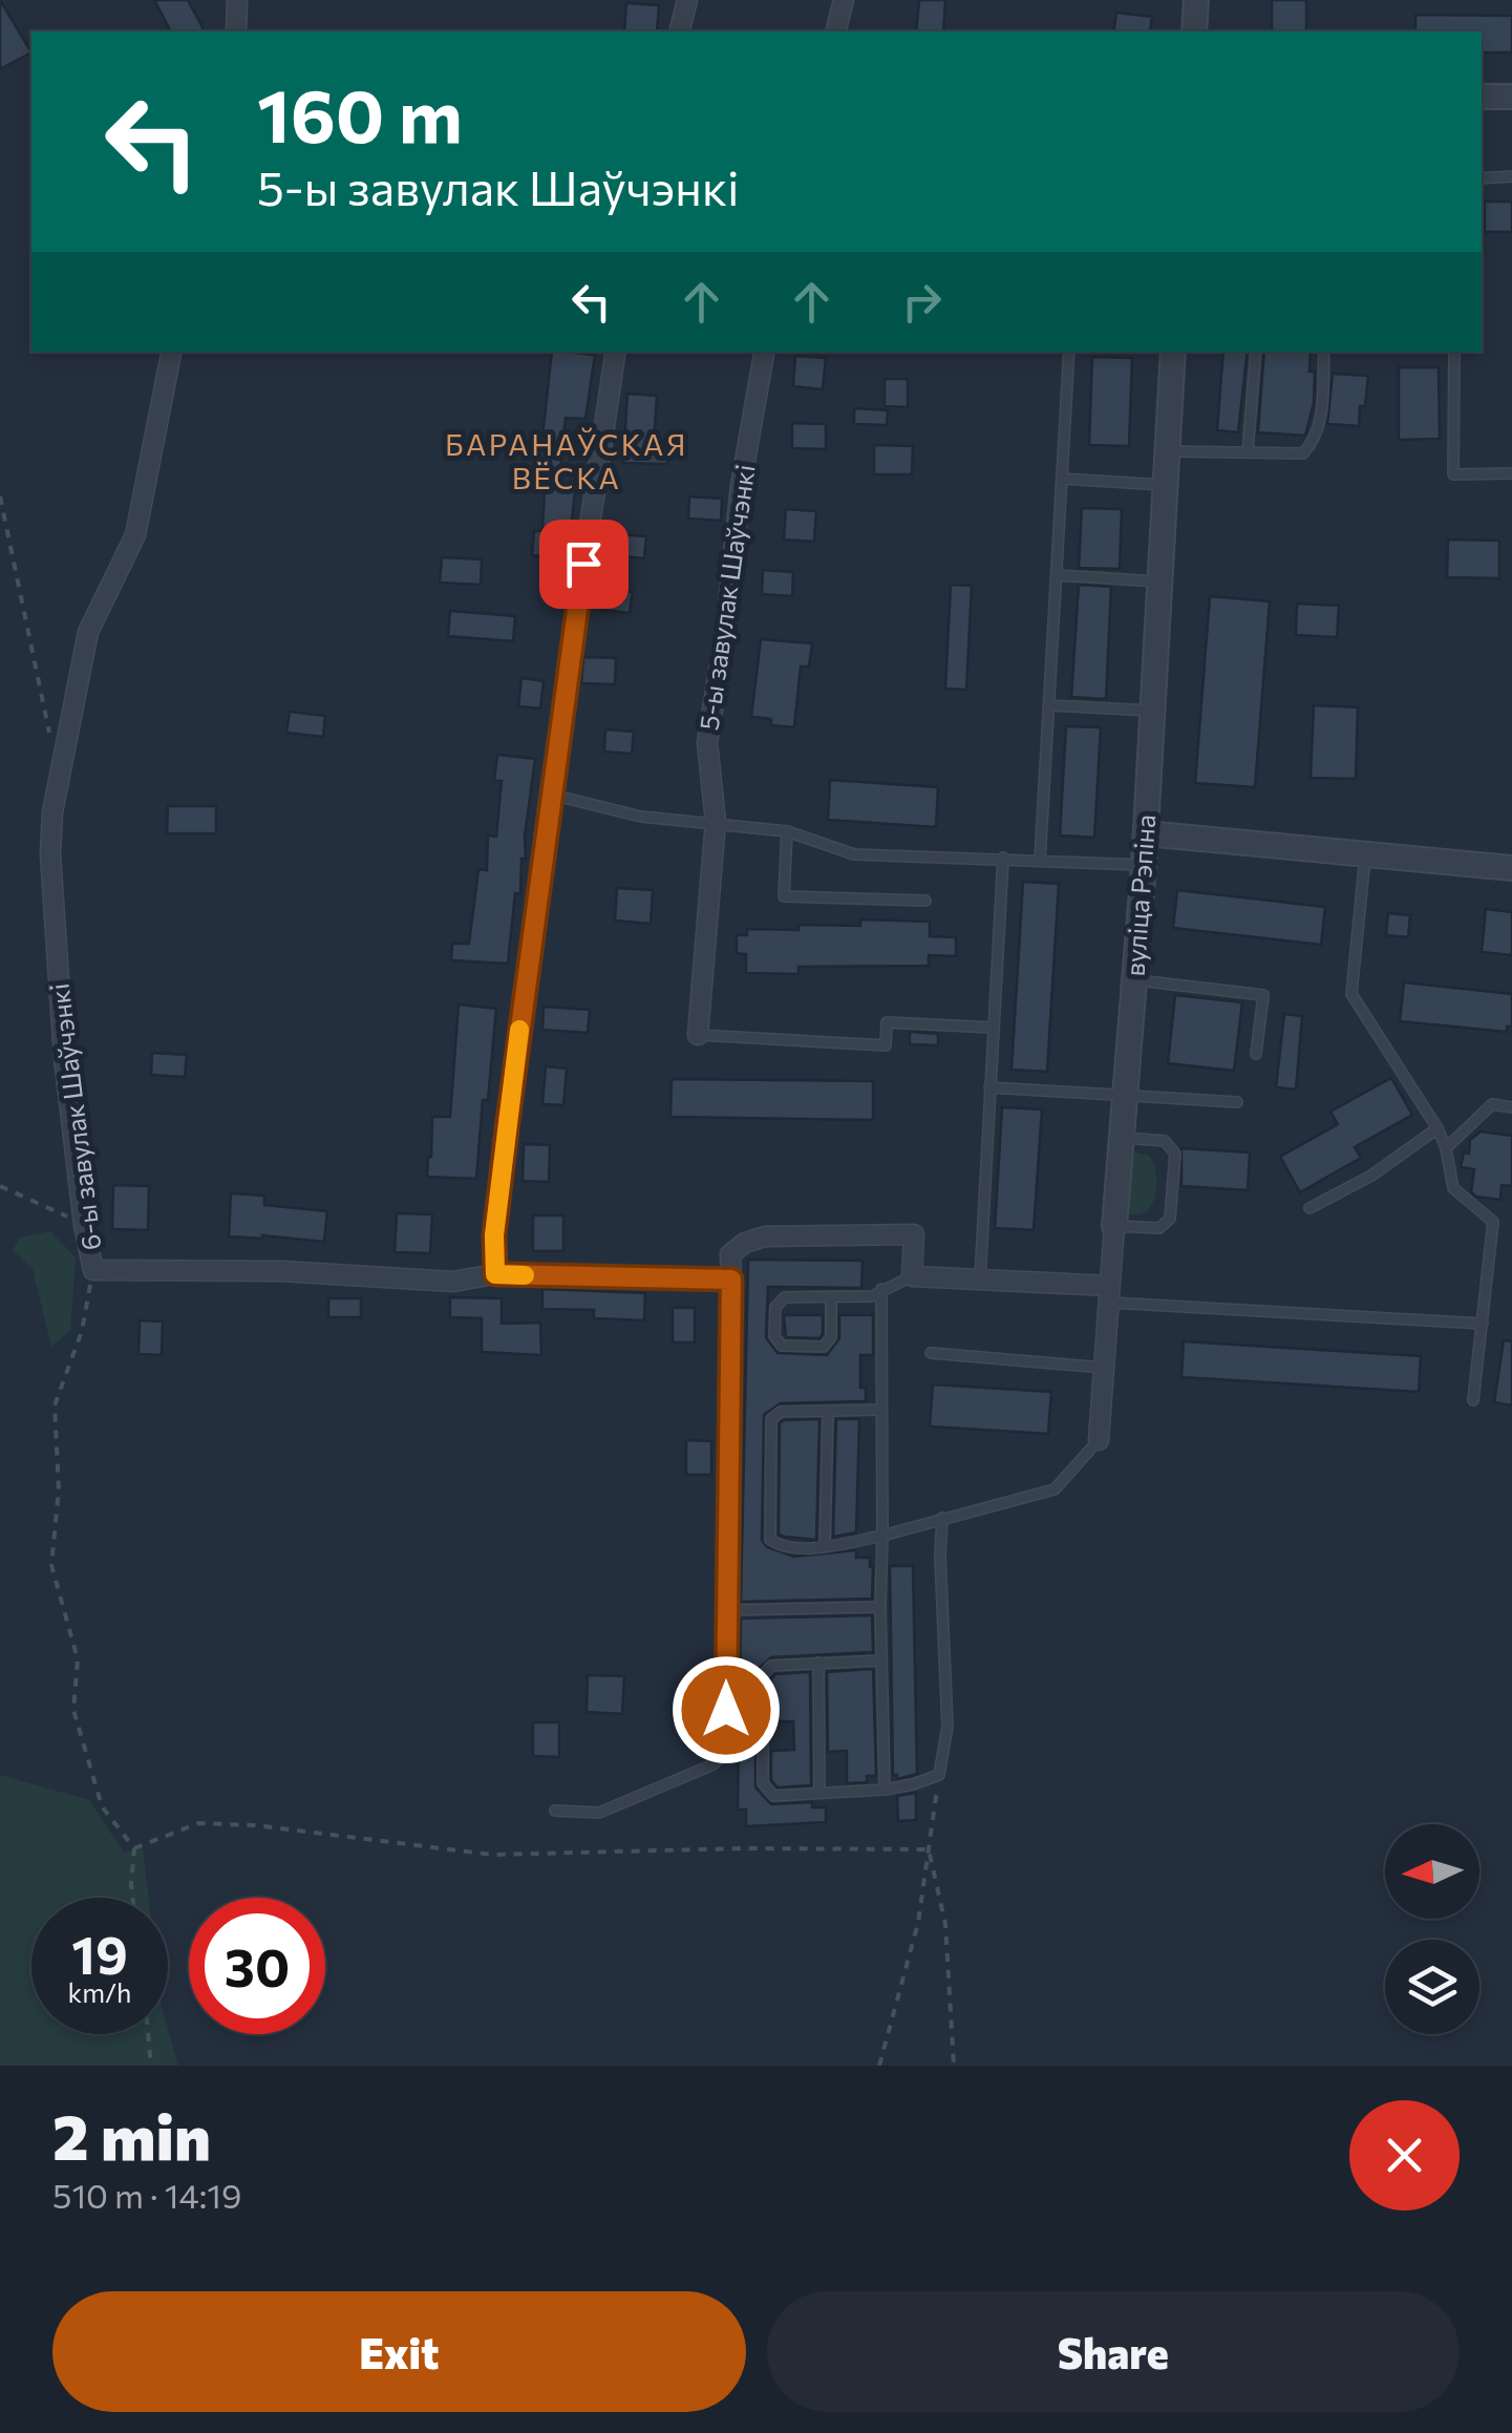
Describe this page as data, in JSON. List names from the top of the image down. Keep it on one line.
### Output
{"streets":{"street":["5-ы завулак Шаўчэнкі","вуліца Рэпіна","6-ы завулак Шаўчэнкі"]},"districts":["БАРАНАЎСКАЯ ВЁСКА"],"north":"left","page":{"turn":["160 m","5-ы завулак Шаўчэнкі"],"speed":"19 km/h","limit":"30","heading":["2 min","510 m · 14:19"],"buttons":["Exit","Share"]}}
